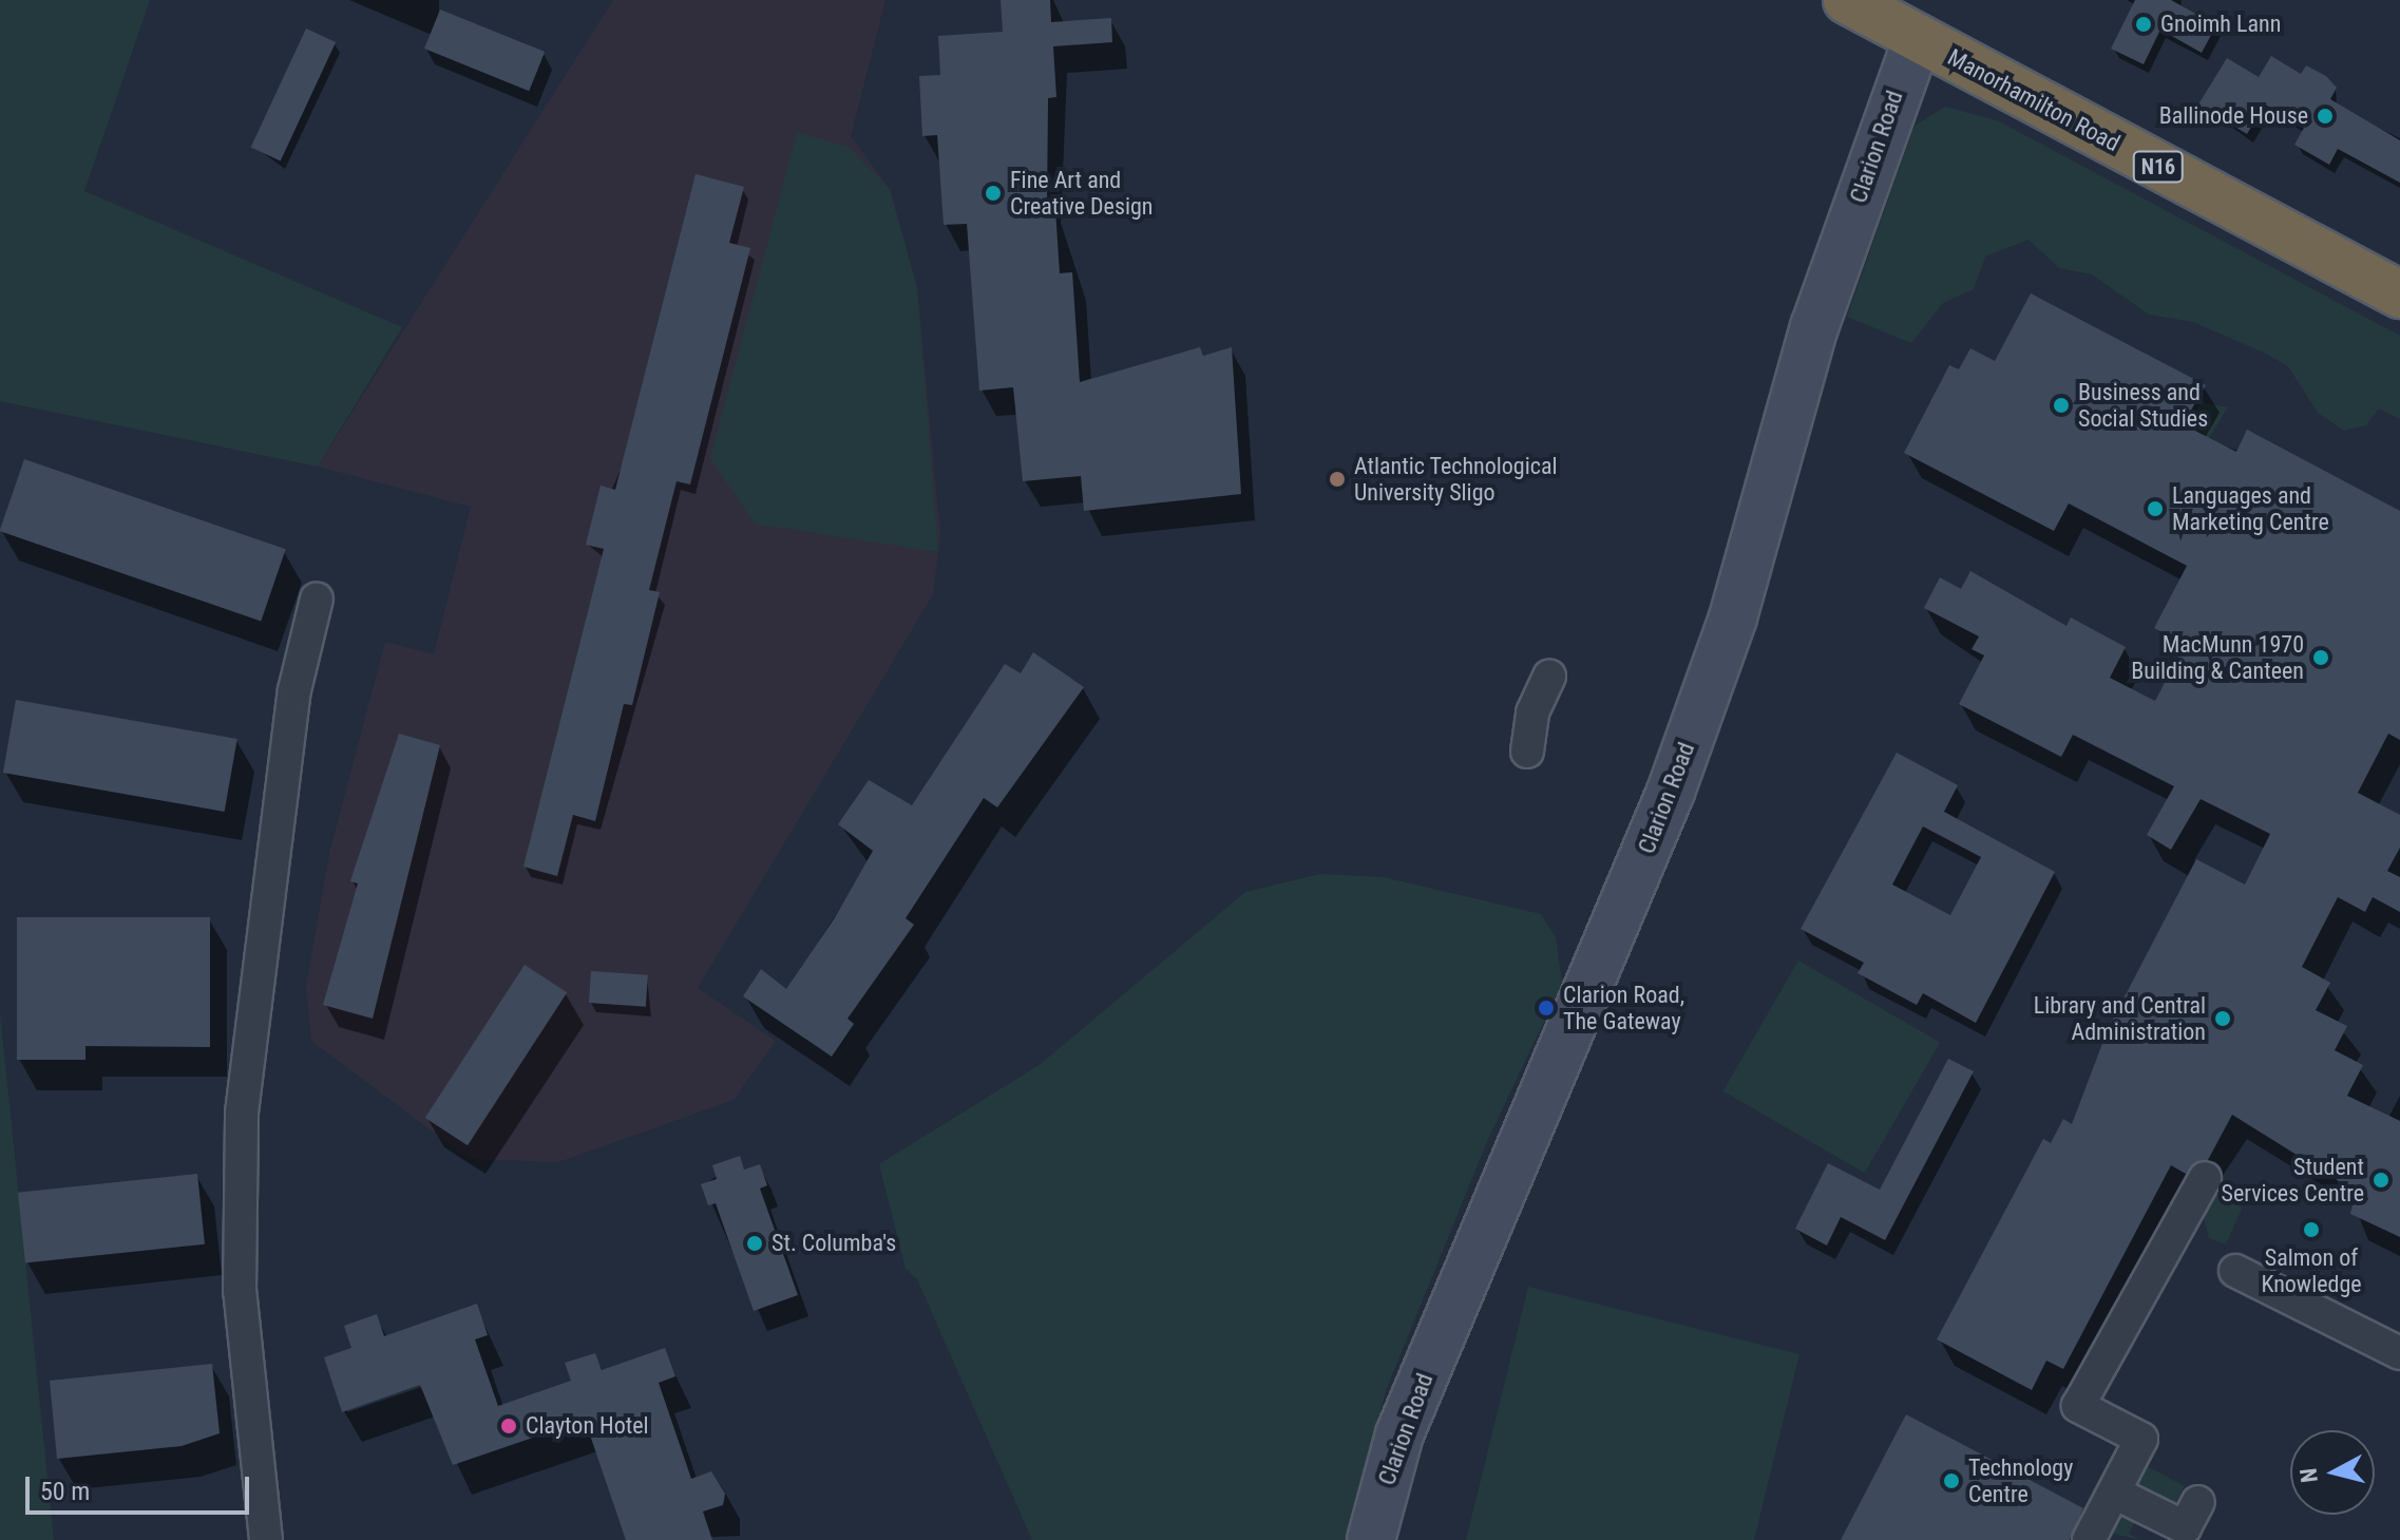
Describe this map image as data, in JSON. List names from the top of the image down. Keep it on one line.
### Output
{"streets":{"highway":["Manorhamilton Road","N16"],"street":["Clarion Road"]},"crossings":[["Manorhamilton Road","Clarion Road"]],"places":["Gnoimh Lann","Ballinode House","Fine Art and Creative Design","Business and Social Studies","Atlantic Technological University Sligo","Languages and Marketing Centre","MacMunn 1970 Building & Canteen","Clarion Road, The Gateway","Library and Central Administration","Student Services Centre","Salmon of Knowledge","St. Columba's","Clayton Hotel","Technology Centre"],"scale_bar":"50 m","north":"left"}
